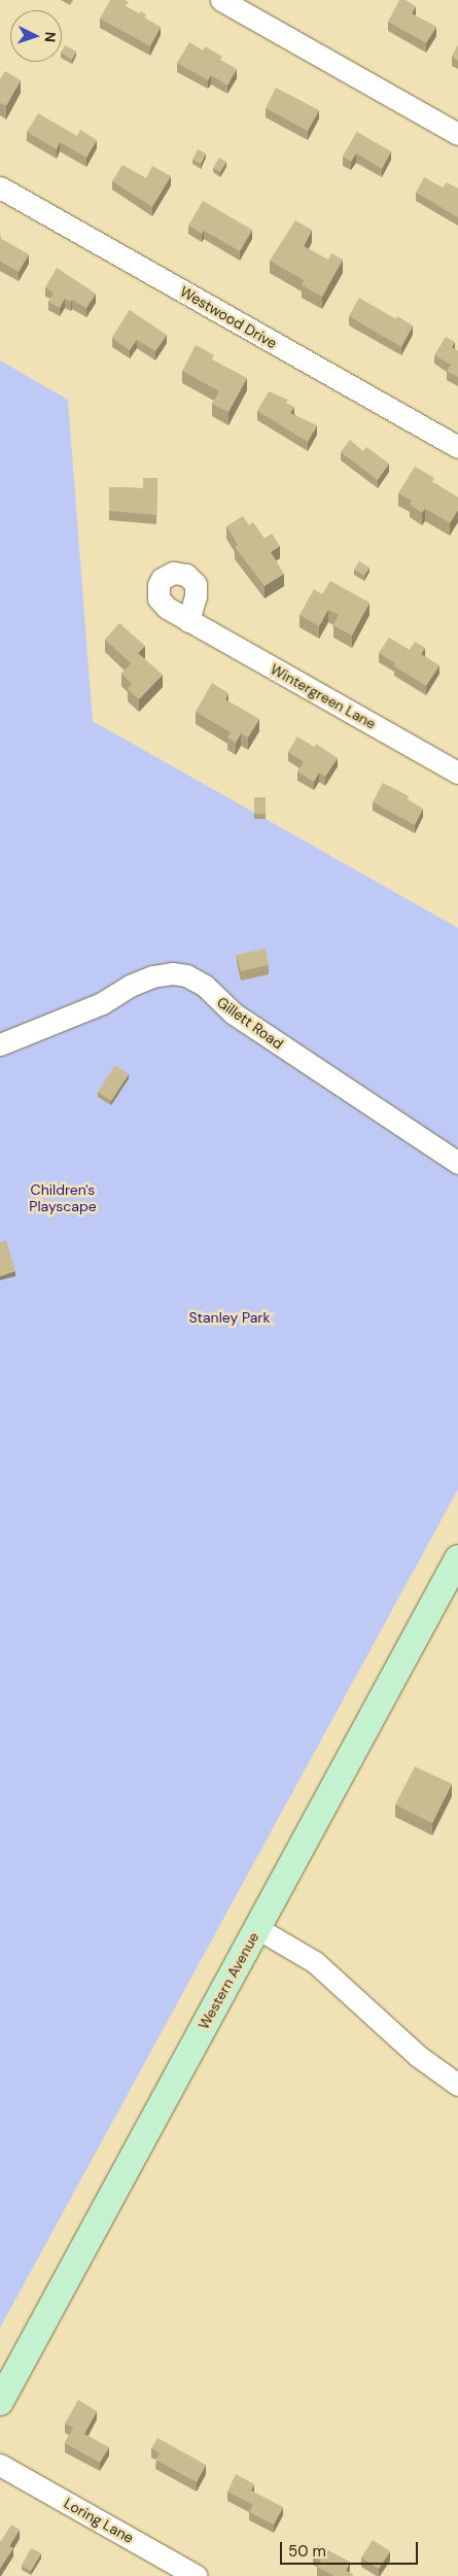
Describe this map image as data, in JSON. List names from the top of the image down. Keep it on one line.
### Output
{"streets":{"main road":["Western Avenue"],"street":["Westwood Drive","Wintergreen Lane","Gillett Road","Loring Lane"]},"parks":["Children's Playscape","Stanley Park"],"scale_bar":"50 m","north":"right"}
